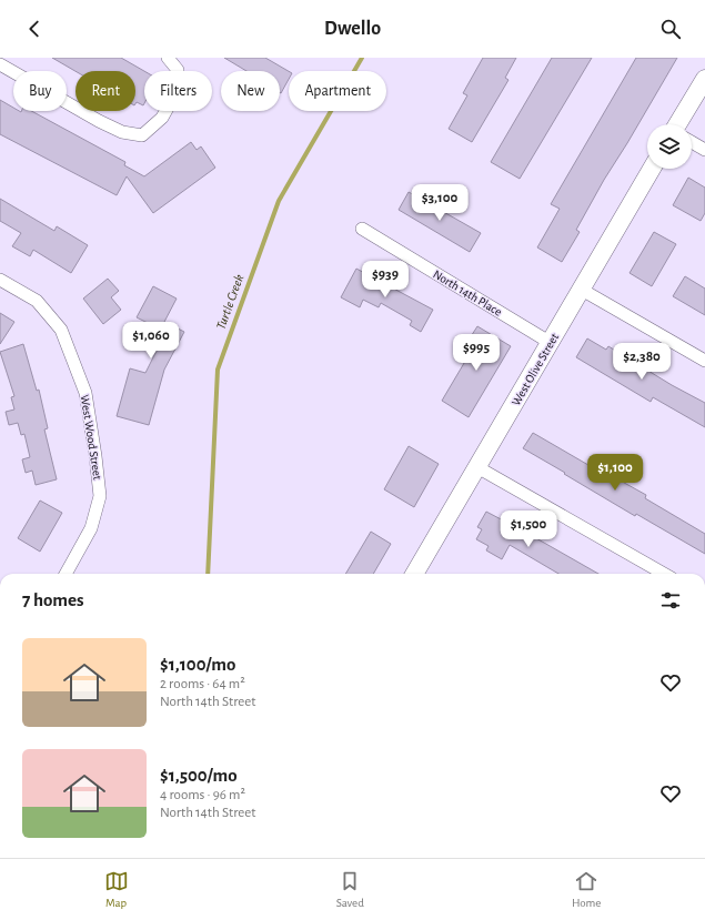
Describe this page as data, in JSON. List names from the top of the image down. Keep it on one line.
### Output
{"streets":{"main road":["West Olive Street"],"street":["North 14th Place","West Wood Street"]},"crossings":[["North 14th Place","West Olive Street"]],"water":["Turtle Creek"],"page":{"header":"Dwello","chip":["Buy","Rent","Filters","New","Apartment"],"price":["$3,100","$939","$1,060","$995","$2,380","$1,100","$1,500"],"heading":"7 homes","list":[{"name":"$1,100/mo","note":"2 rooms · 64 m² · North 14th Street"},{"name":"$1,500/mo","note":"4 rooms · 96 m² · North 14th Street"}],"tabs":["Map","Saved","Home"]}}
